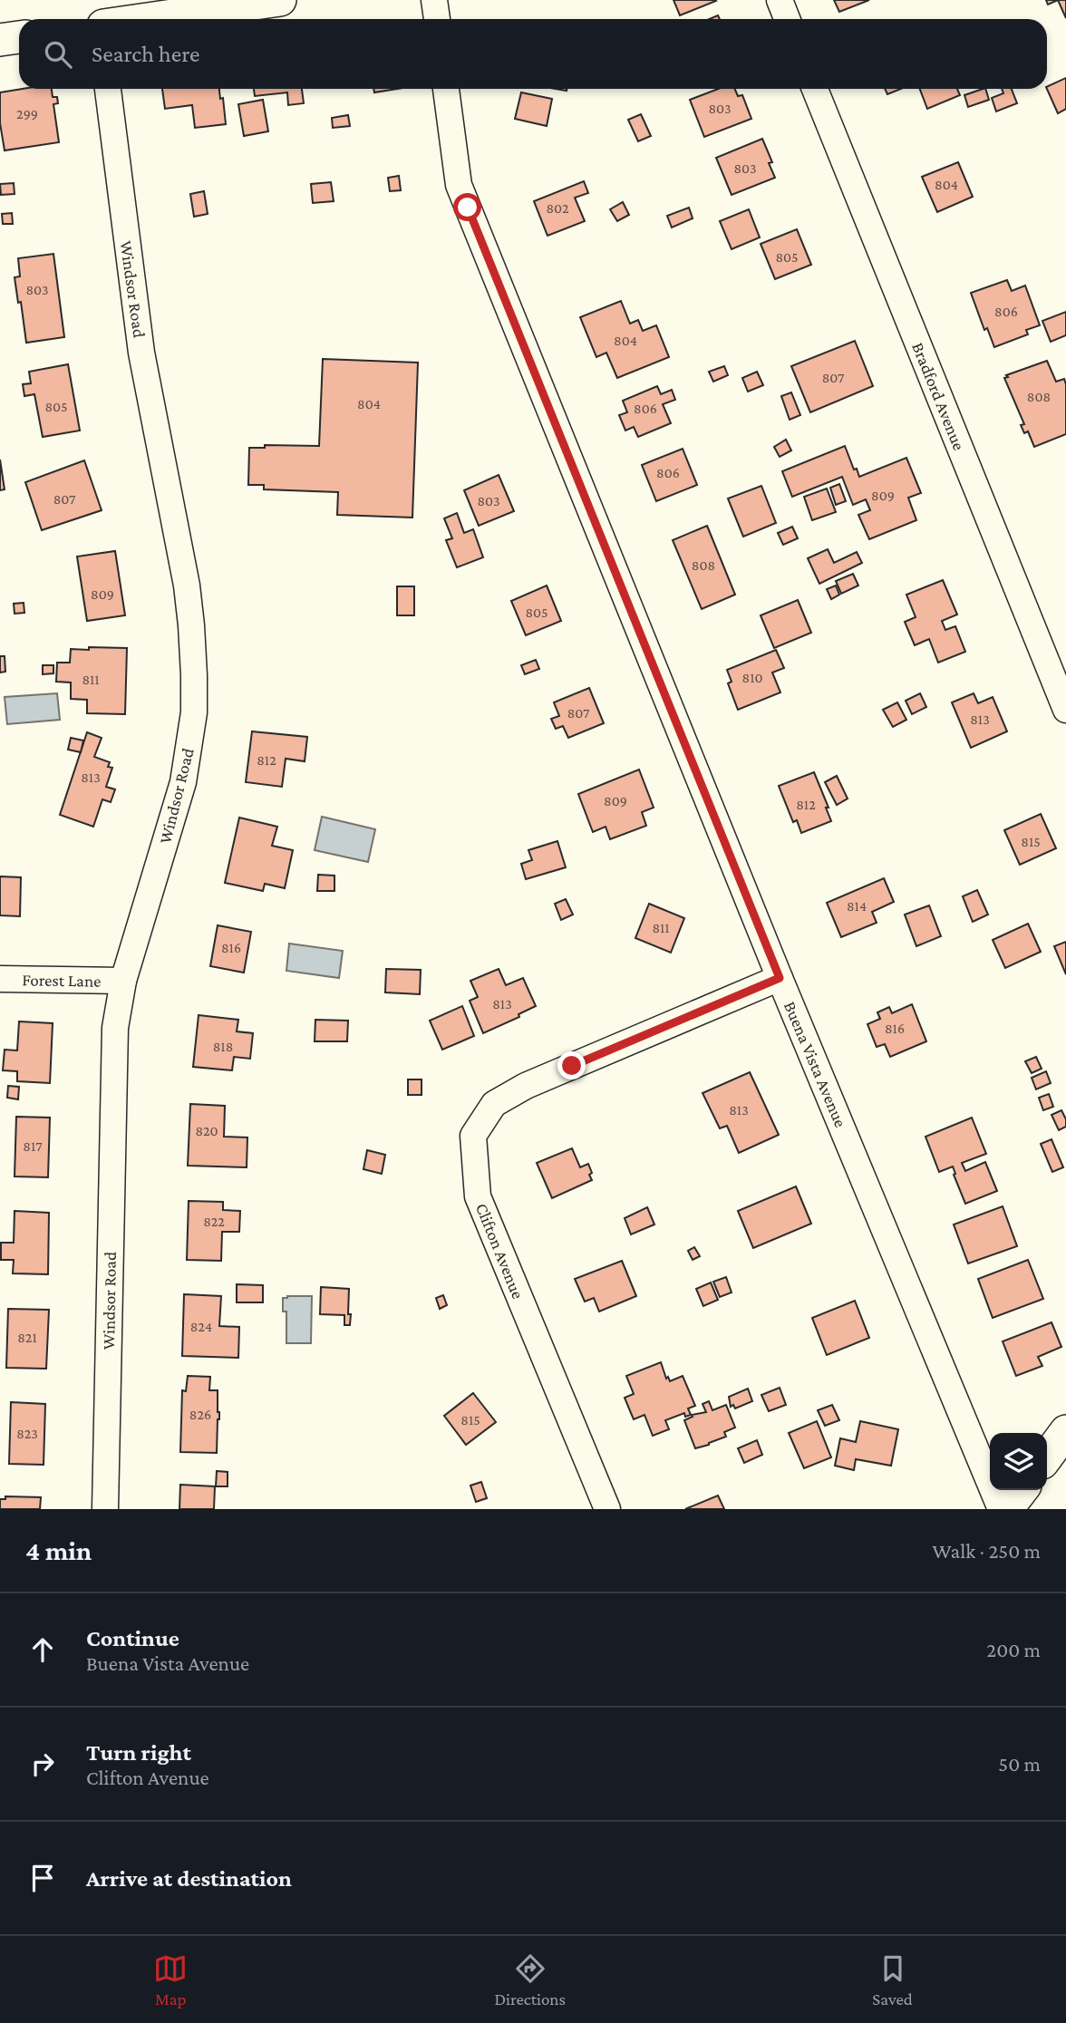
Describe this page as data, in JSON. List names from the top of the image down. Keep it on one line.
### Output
{"streets":{"street":["Windsor Road","Bradford Avenue","Forest Lane","Buena Vista Avenue","Clifton Avenue"]},"crossings":[["Windsor Road","Forest Lane"],["Buena Vista Avenue","Clifton Avenue"]],"house_numbers":["803","299","803","804","802","805","803","806","804","807","808","804","805","806","806","809","807","803","808","809","805","810","811","807","813","812","813","809","812","815","814","811","816","813","816","818","813","820","817","822","824","821","826","815","823"],"page":{"search":"Search here","heading":["4 min","Walk · 250 m"],"list":[["Continue","Buena Vista Avenue","200 m"],["Turn right","Clifton Avenue","50 m"],"Arrive at destination"],"nav":["Map","Directions","Saved"]}}
